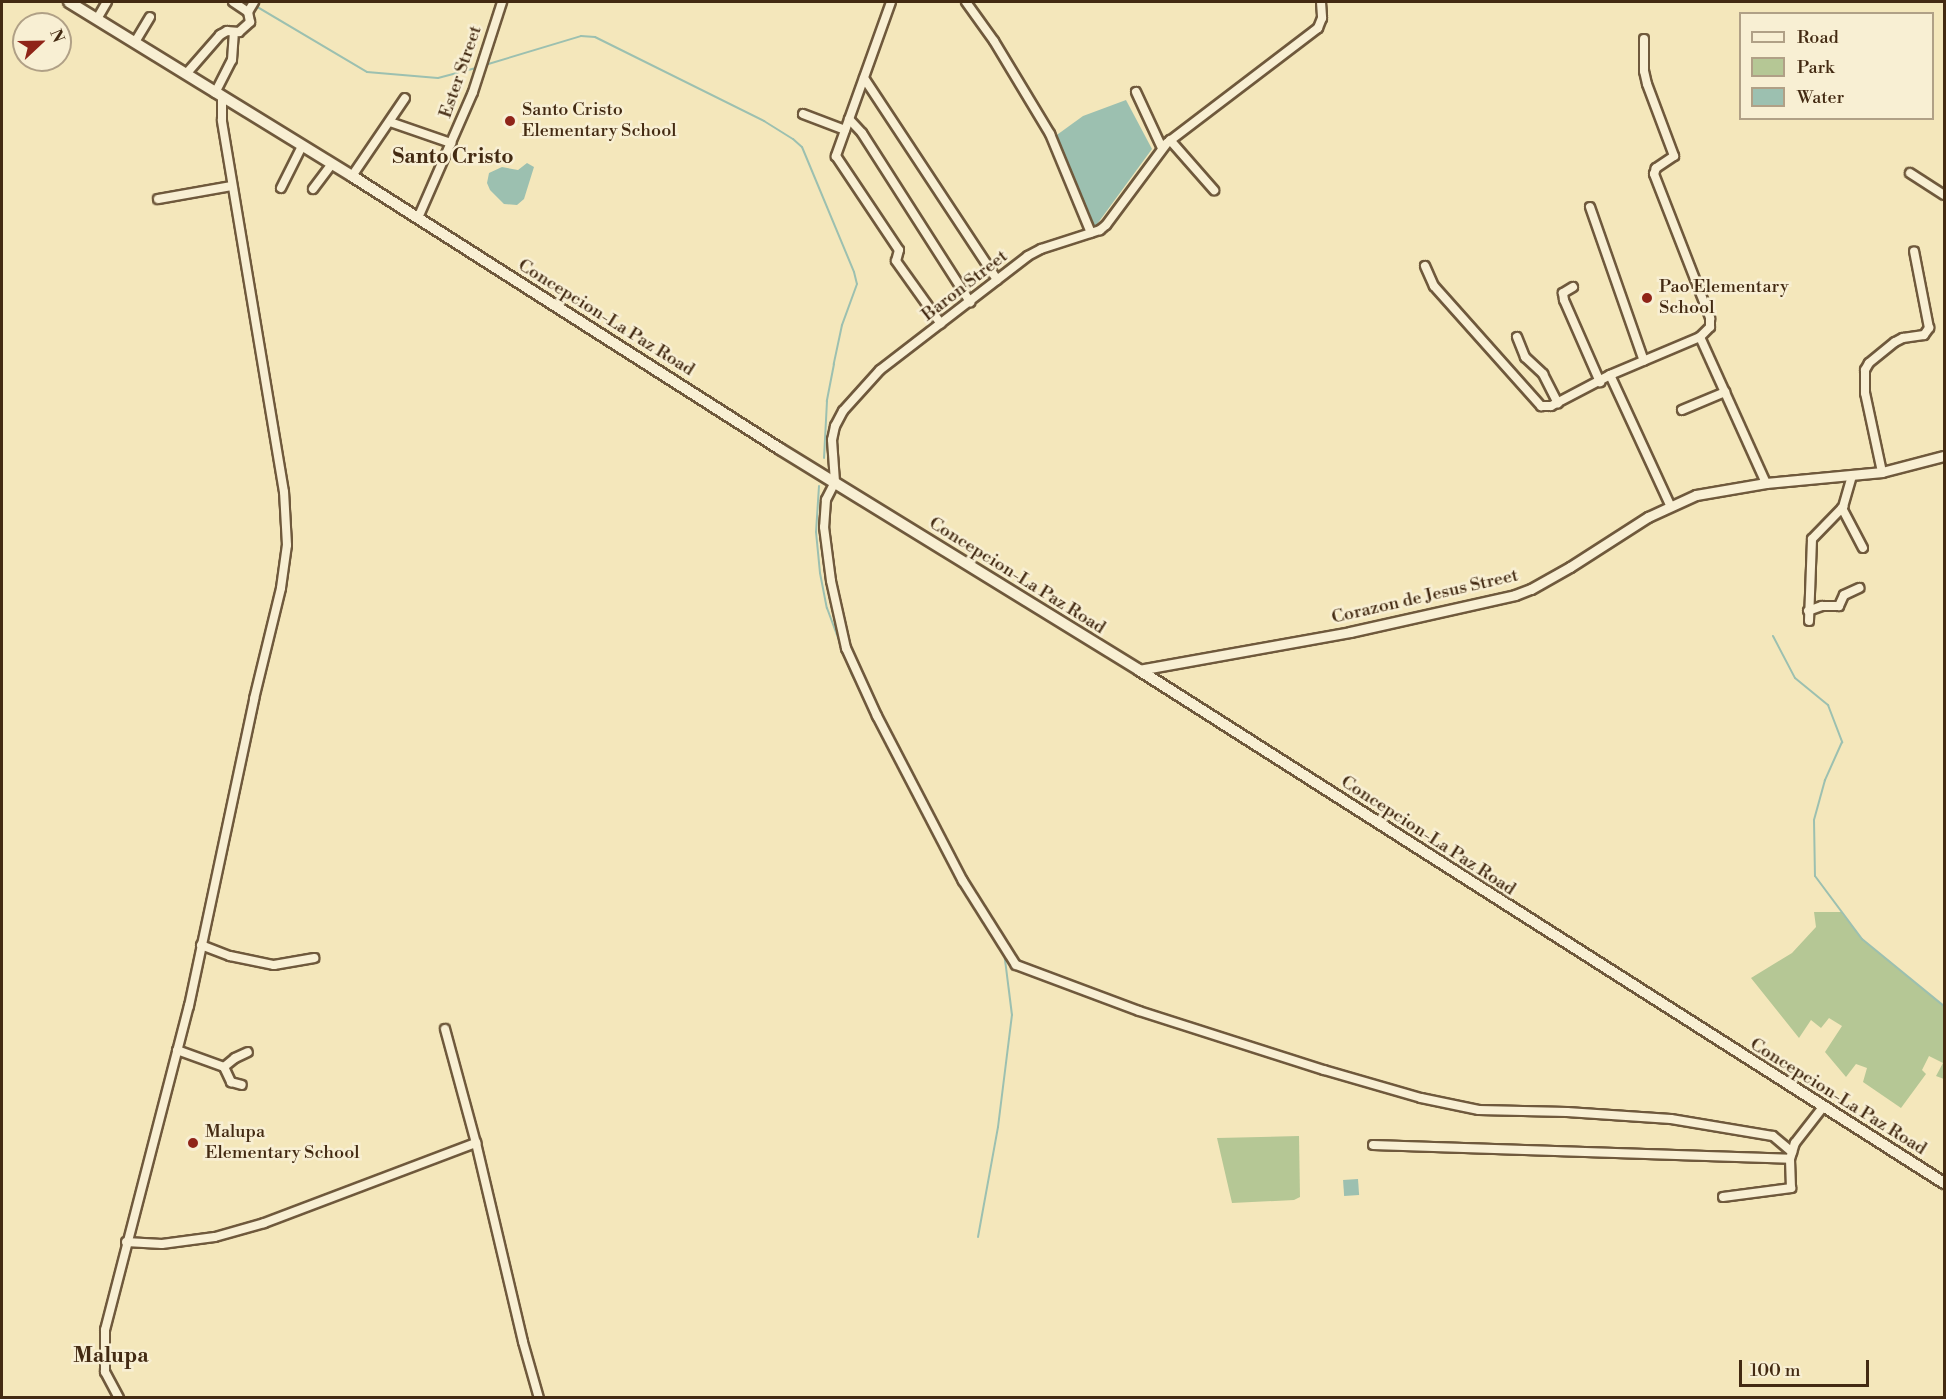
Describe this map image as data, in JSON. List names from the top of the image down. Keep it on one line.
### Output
{"streets":{"main road":["Concepcion-La Paz Road"],"street":["Ester Street","Baron Street","Corazon de Jesus Street"]},"crossings":[["Ester Street","Concepcion-La Paz Road"],["Baron Street","Concepcion-La Paz Road"],["Concepcion-La Paz Road","Corazon de Jesus Street"]],"districts":["Santo Cristo","Malupa"],"places":["Santo Cristo Elementary School","Pao Elementary School","Malupa Elementary School"],"legend":["Road","Park","Water"],"scale_bar":"100 m","north":"right"}
